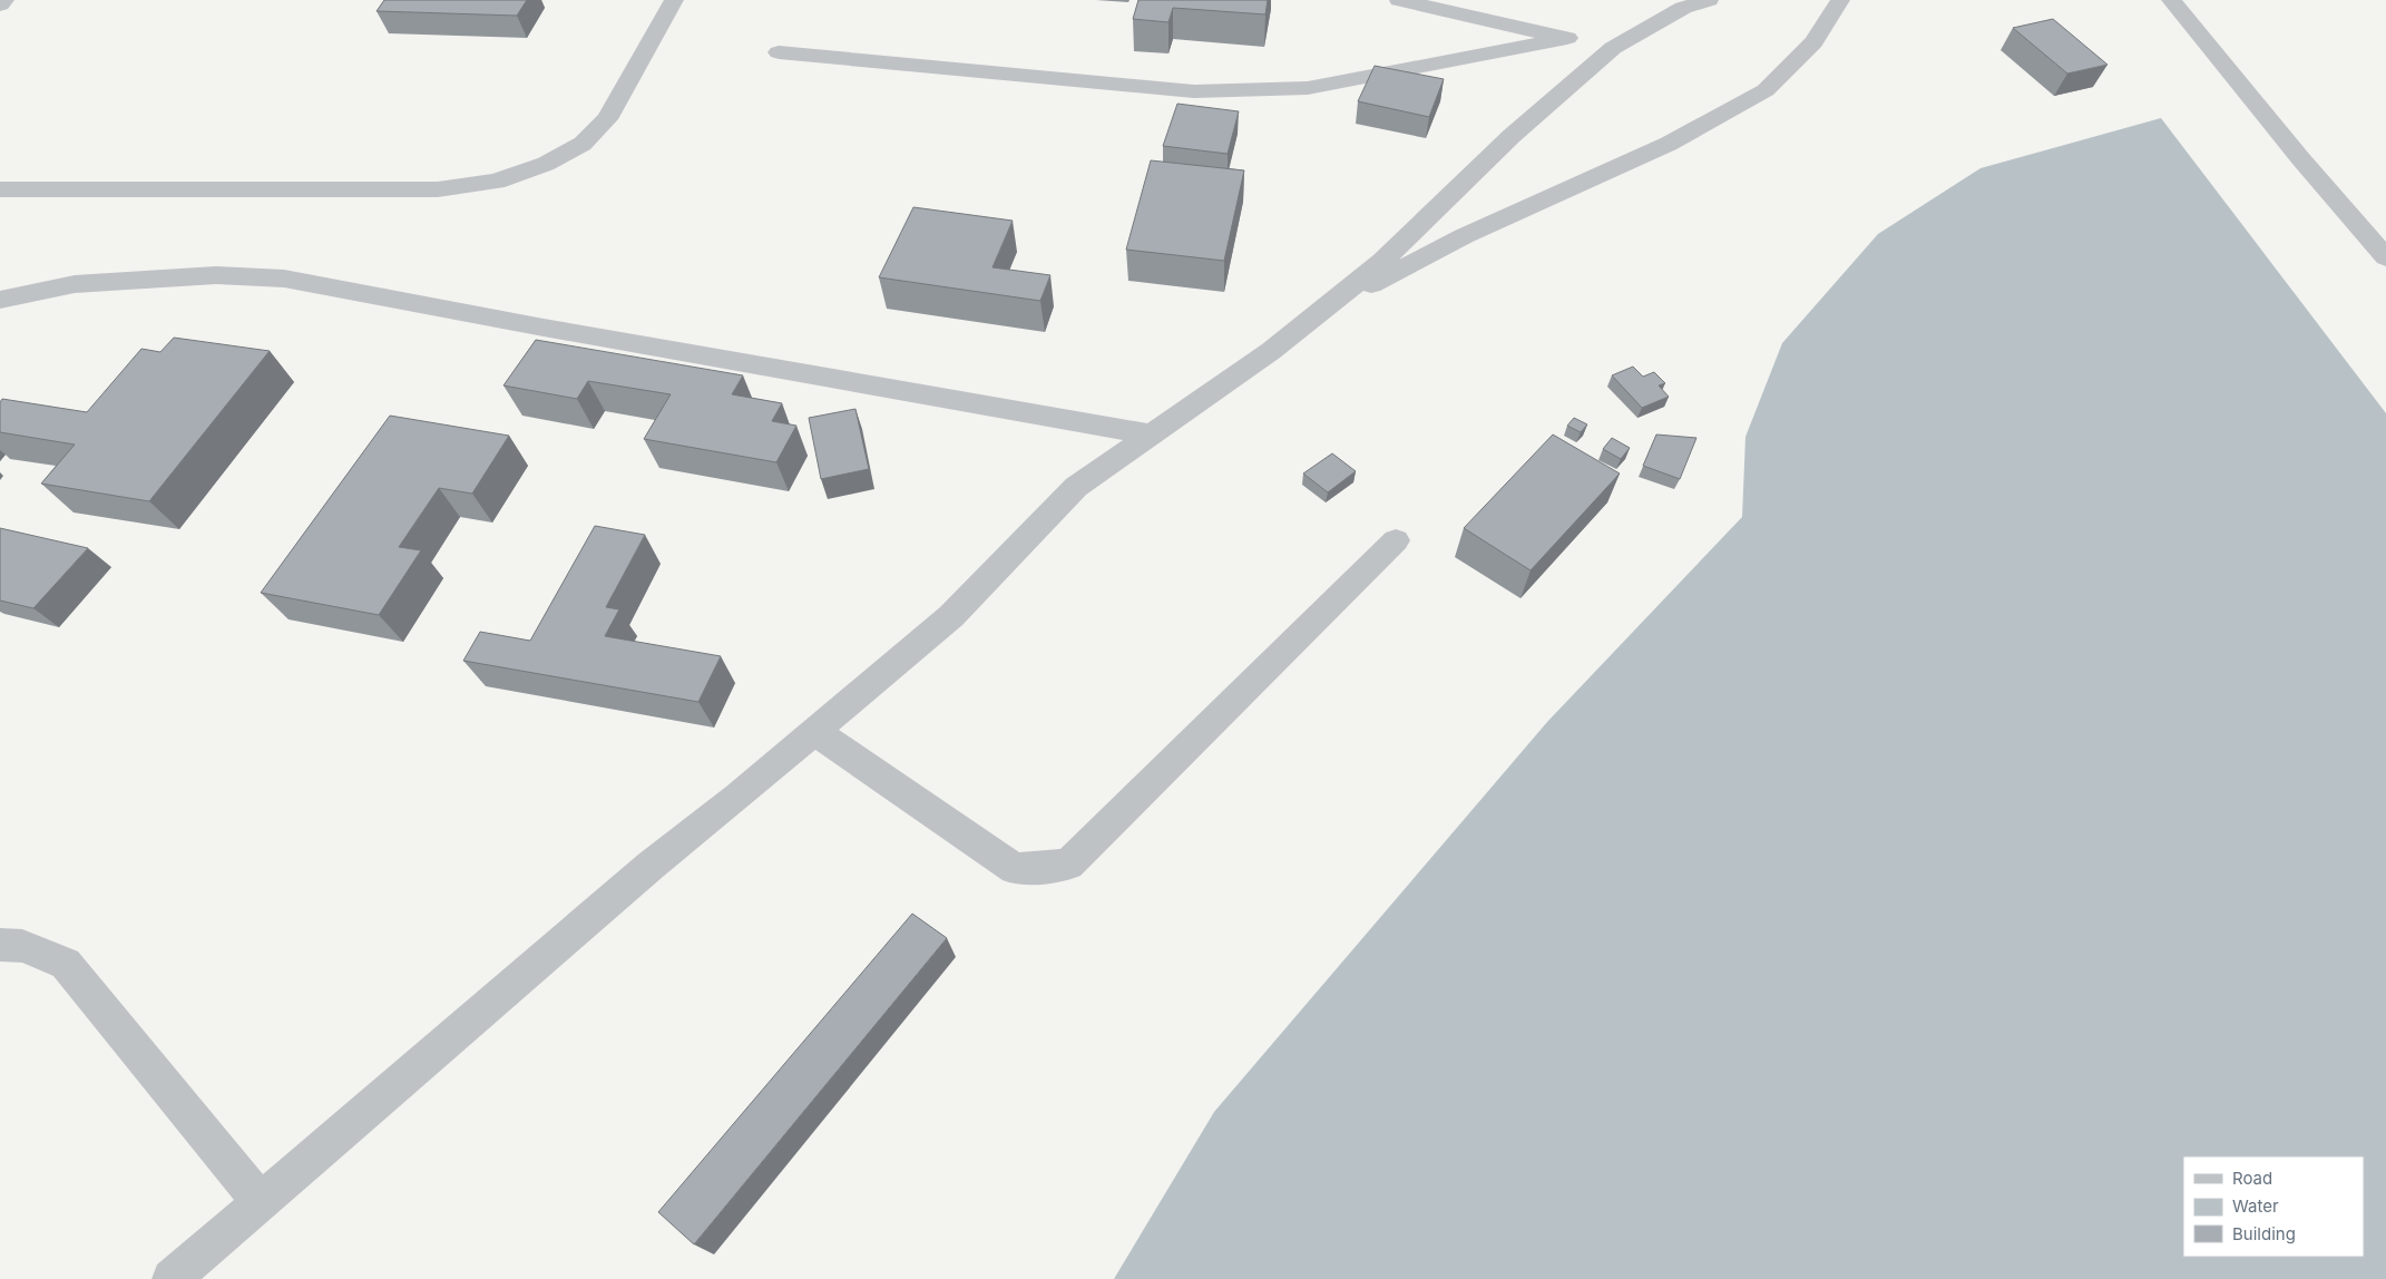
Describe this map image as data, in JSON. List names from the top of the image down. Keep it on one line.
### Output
{"legend":["Road","Water","Building"]}
